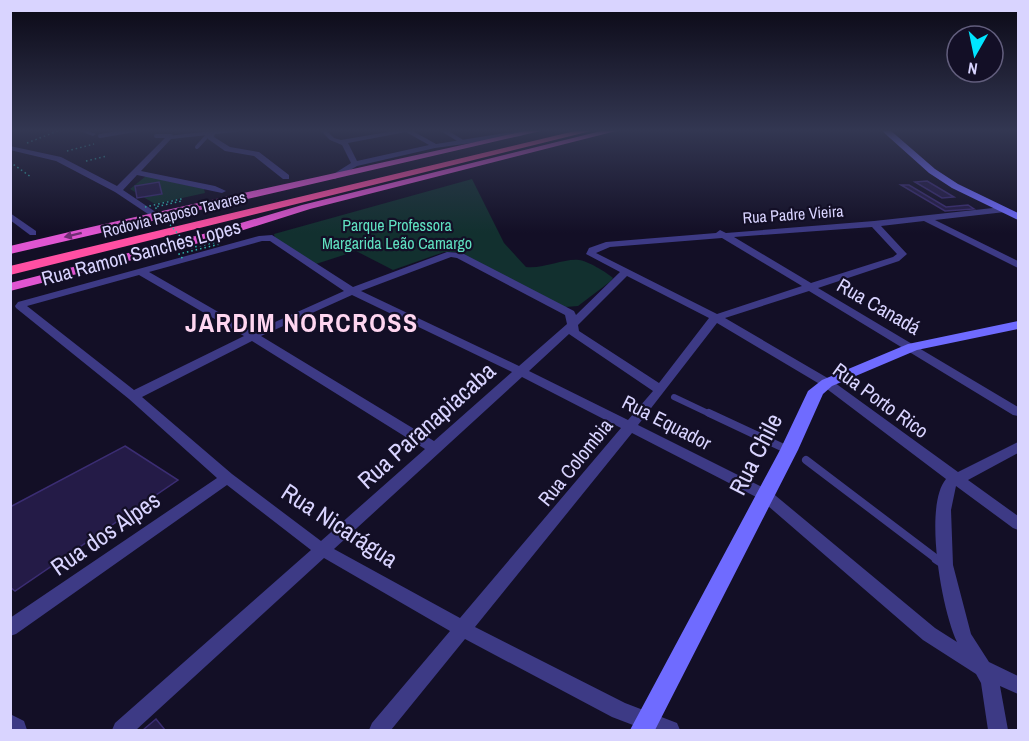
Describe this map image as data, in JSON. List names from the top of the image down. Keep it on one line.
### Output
{"streets":{"highway":["Rodovia Raposo Tavares"],"main road":["Rua Chile"],"street":["Rua Padre Vieira","Rua Ramon Sanches Lopes","Rua Canadá","Rua Porto Rico","Rua Equador","Rua Paranapiacaba","Rua Colombia","Rua Nicarágua","Rua dos Alpes"]},"crossings":[["Rua Padre Vieira","Rua Canadá"],["Rua Padre Vieira","Rua Porto Rico"],["Rua Ramon Sanches Lopes","Rua Equador"],["Rua Ramon Sanches Lopes","Rua Nicarágua"],["Rua Canadá","Rua Chile"],["Rua Porto Rico","Rua Paranapiacaba"],["Rua Porto Rico","Rua Chile"],["Rua Porto Rico","Rua Colombia"],["Rua Equador","Rua Paranapiacaba"],["Rua Equador","Rua Chile"],["Rua Equador","Rua Colombia"],["Rua Paranapiacaba","Rua Nicarágua"],["Rua Chile","Rua Nicarágua"],["Rua Colombia","Rua Nicarágua"],["Rua Nicarágua","Rua dos Alpes"]],"districts":["JARDIM NORCROSS"],"parks":["Parque Professora Margarida Leão Camargo"],"north":"bottom"}
